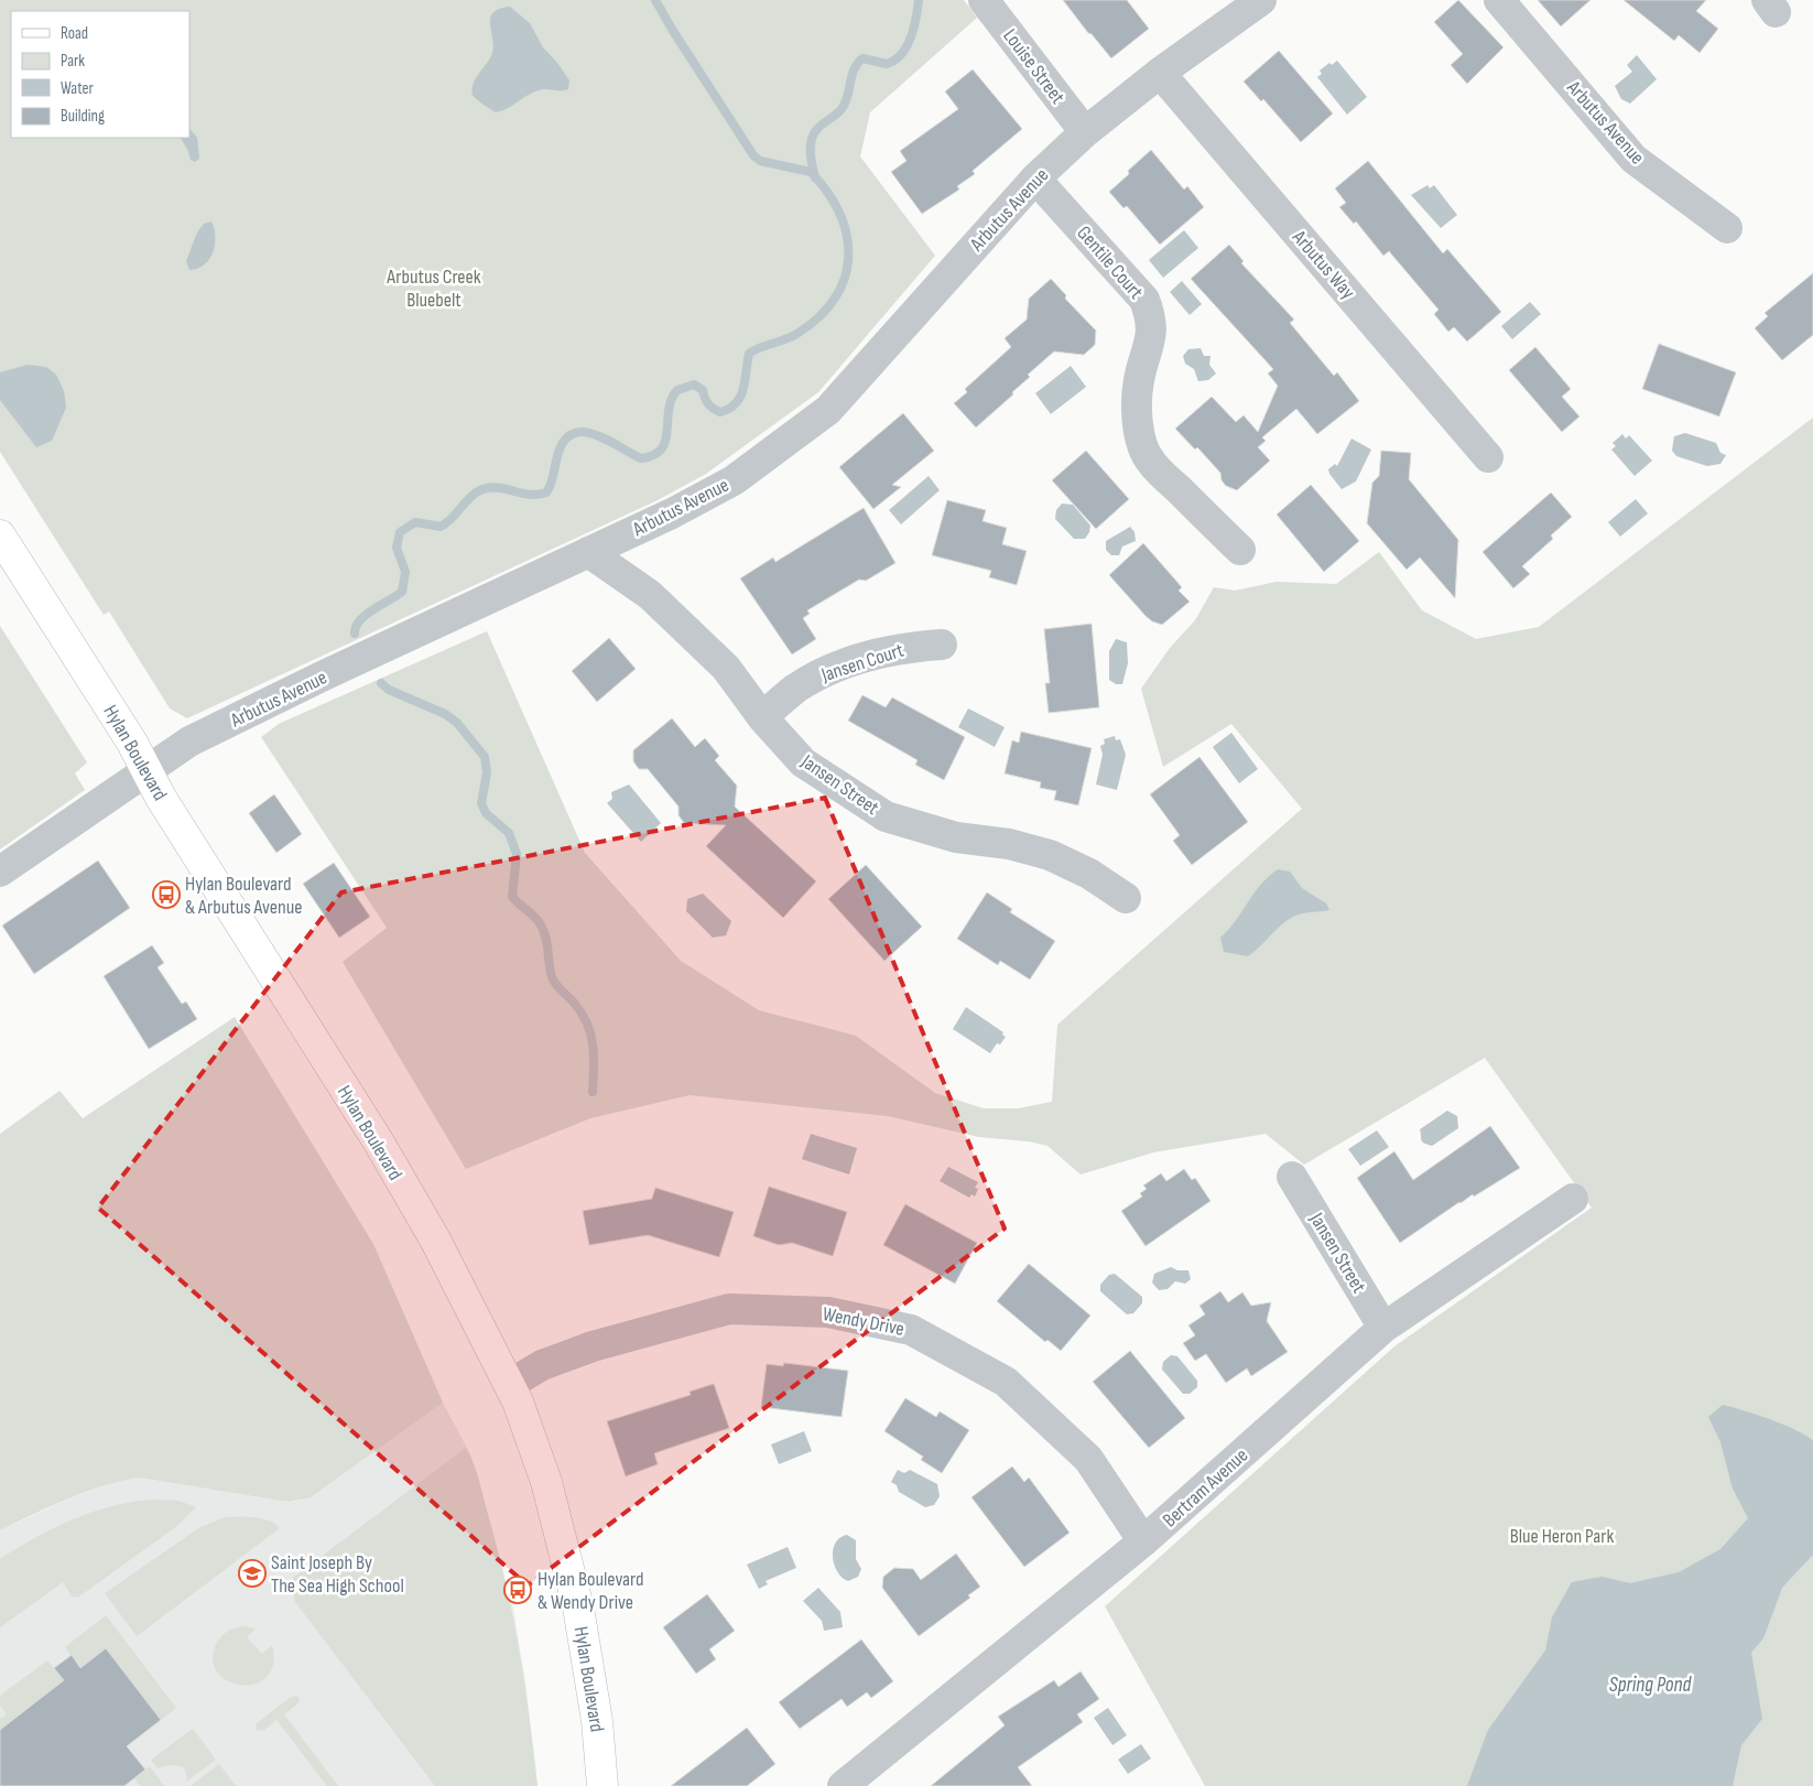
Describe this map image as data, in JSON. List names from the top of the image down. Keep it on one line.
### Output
{"streets":{"main road":["Hylan Boulevard"],"street":["Louise Street","Arbutus Avenue","Gentile Court","Arbutus Way","Jansen Court","Jansen Street","Wendy Drive","Bertram Avenue"]},"crossings":[["Louise Street","Arbutus Avenue"],["Arbutus Avenue","Gentile Court"],["Arbutus Avenue","Arbutus Way"],["Arbutus Avenue","Hylan Boulevard"],["Arbutus Avenue","Jansen Street"],["Jansen Court","Jansen Street"],["Hylan Boulevard","Wendy Drive"],["Jansen Street","Bertram Avenue"],["Wendy Drive","Bertram Avenue"]],"water":["Spring Pond"],"parks":["Arbutus Creek Bluebelt","Blue Heron Park"],"places":{"bus stop":["Hylan Boulevard & Arbutus Avenue","Hylan Boulevard & Wendy Drive"],"school or university":["Saint Joseph By The Sea High School"]},"legend":["Road","Park","Water","Building"]}
